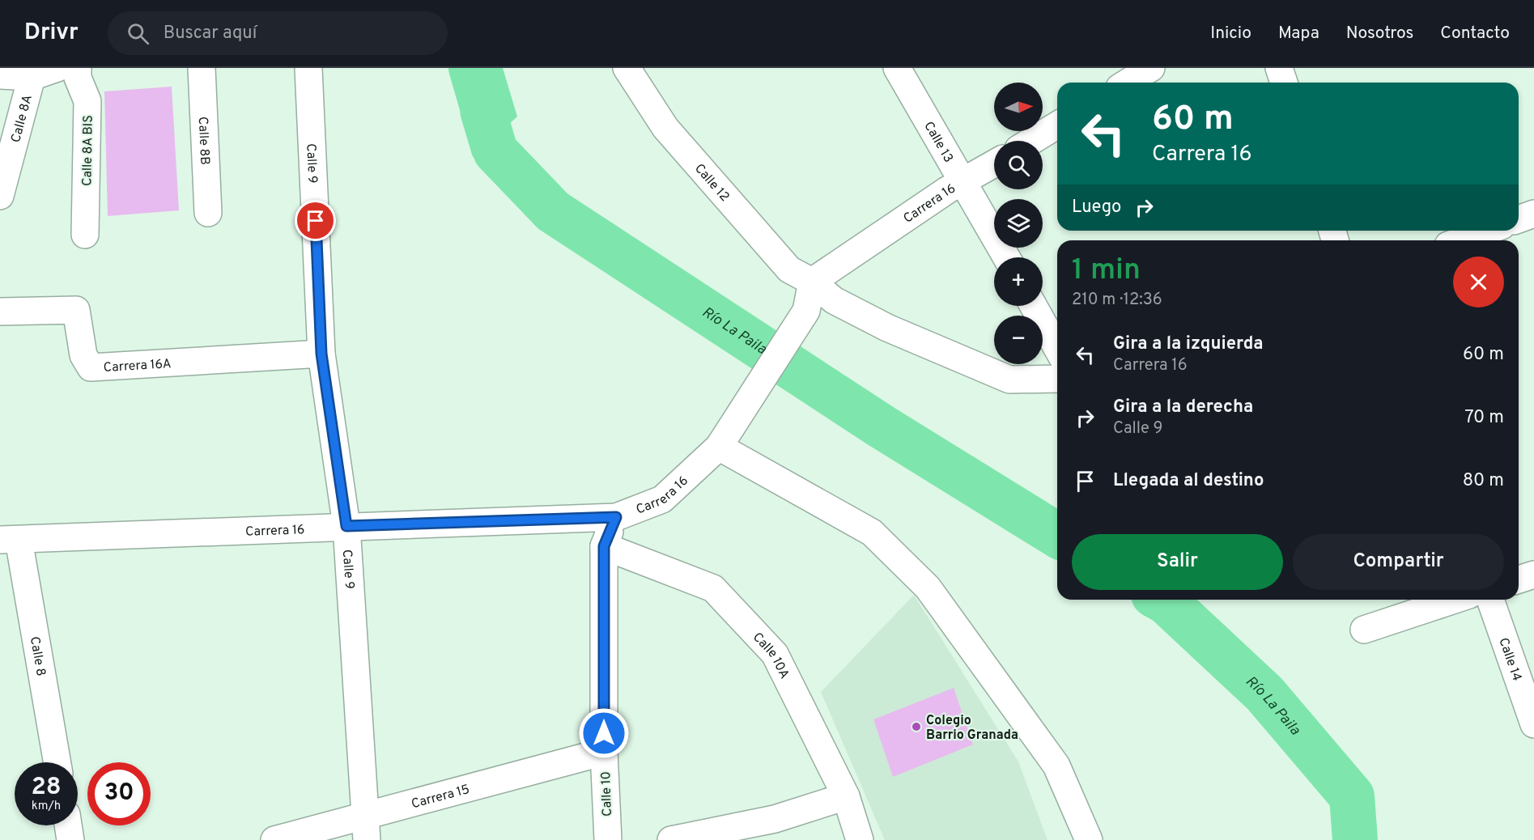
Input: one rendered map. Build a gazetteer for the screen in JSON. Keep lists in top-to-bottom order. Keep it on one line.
{"streets":{"street":["Calle 8A","Calle 8B","Calle 13","Calle 8A BIS","Calle 9","Calle 12","Carrera 16","Carrera 16A","Calle 10A","Calle 8","Calle 14","Calle 10","Carrera 15"]},"crossings":[["Calle 13","Carrera 16"],["Calle 9","Carrera 16"],["Calle 9","Carrera 16A"],["Calle 9","Carrera 15"],["Calle 12","Carrera 16"],["Carrera 16","Calle 8"],["Carrera 16","Calle 10"],["Calle 10A","Calle 10"],["Calle 10","Carrera 15"]],"water":["Río La Paila"],"places":["Colegio Barrio Granada"],"north":"right","page":{"header":"Drivr","search":"Buscar aquí","nav":["Inicio","Mapa","Nosotros","Contacto"],"map_buttons":["+","−"],"turn":["60 m","Carrera 16"],"then":"Luego","heading":["1 min","210 m · 12:36"],"list":[{"name":"Gira a la izquierda","note":"Carrera 16","value":"60 m"},{"name":"Gira a la derecha","note":"Calle 9","value":"70 m"},{"name":"Llegada al destino","value":"80 m"}],"buttons":["Salir","Compartir"],"speed":"28 km/h","limit":"30"}}
